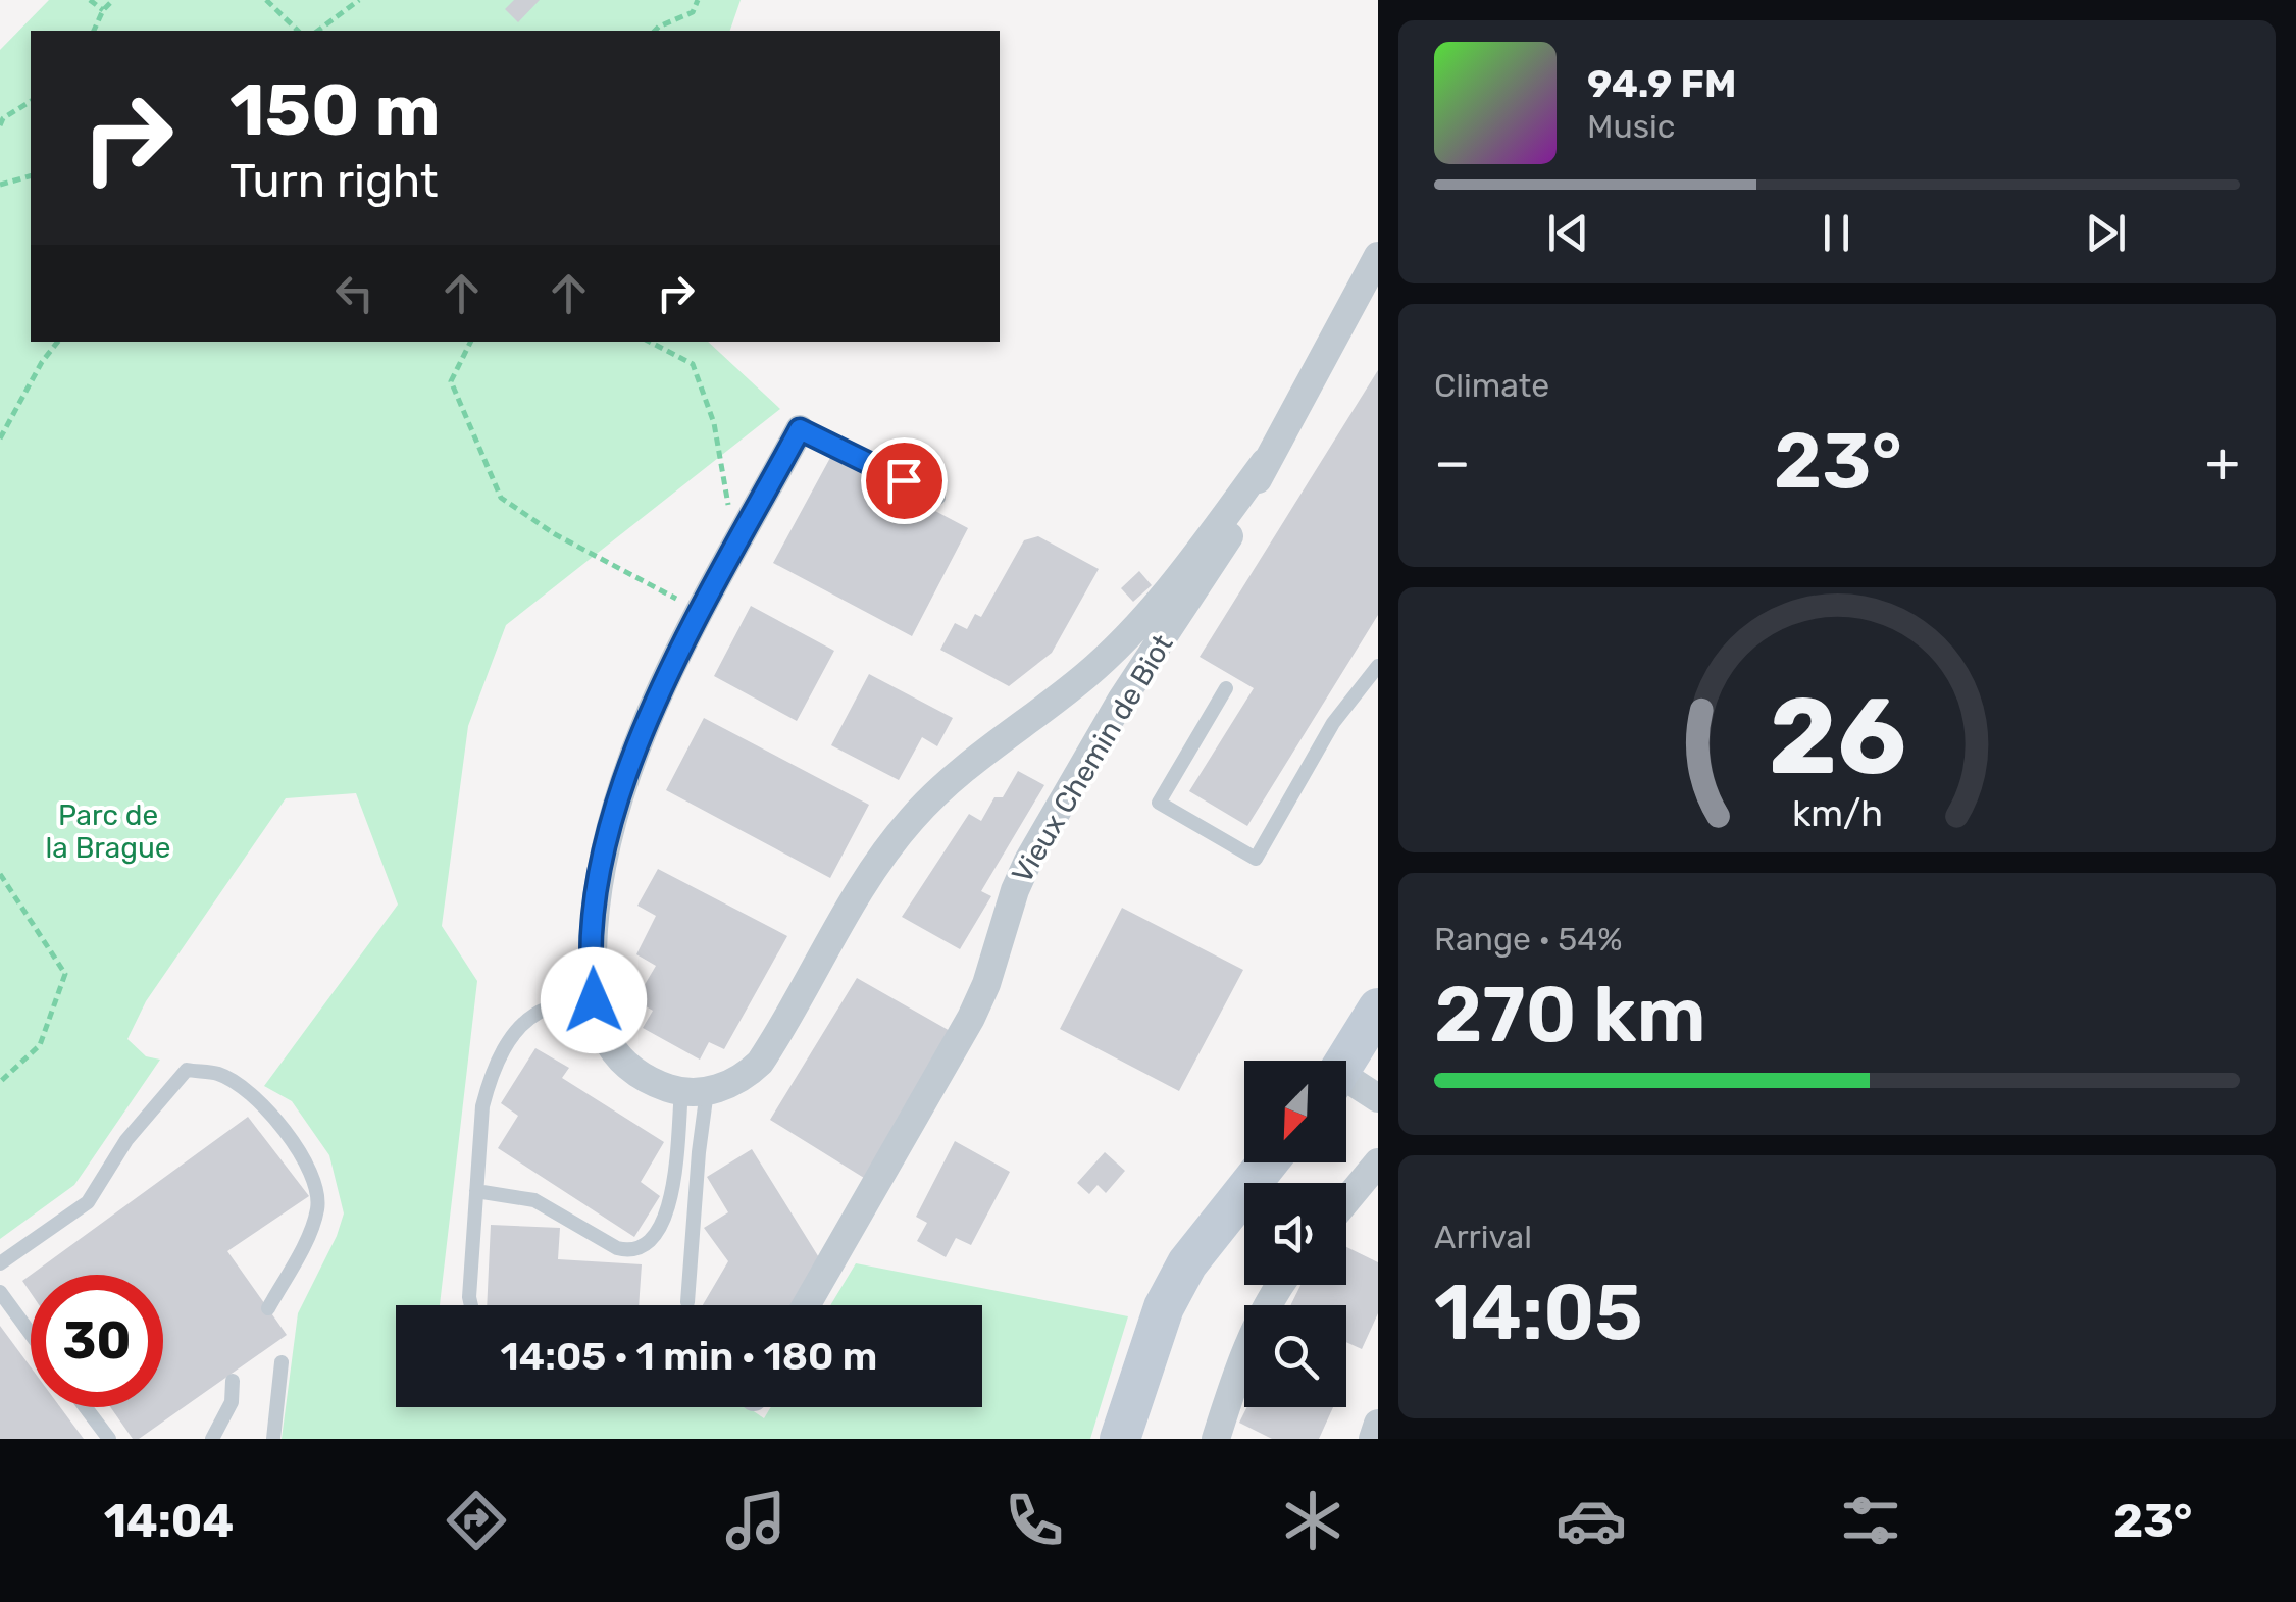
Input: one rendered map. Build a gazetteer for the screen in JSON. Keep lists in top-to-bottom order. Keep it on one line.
{"streets":{"street":["Vieux Chemin de Biot"]},"parks":["Parc de la Brague"],"north":"bottom left","page":{"turn":["150 m","Turn right"],"song":["94.9 FM","Music"],"tile":["Climate",["Range · 54%","270 km"],["Arrival","14:05"]],"heat":["−","23°","+"],"limit":"30","trip":"14:05 · 1 min · 180 m","tabs":["14:04","23°"],"gauge":["26","km/h"]}}
